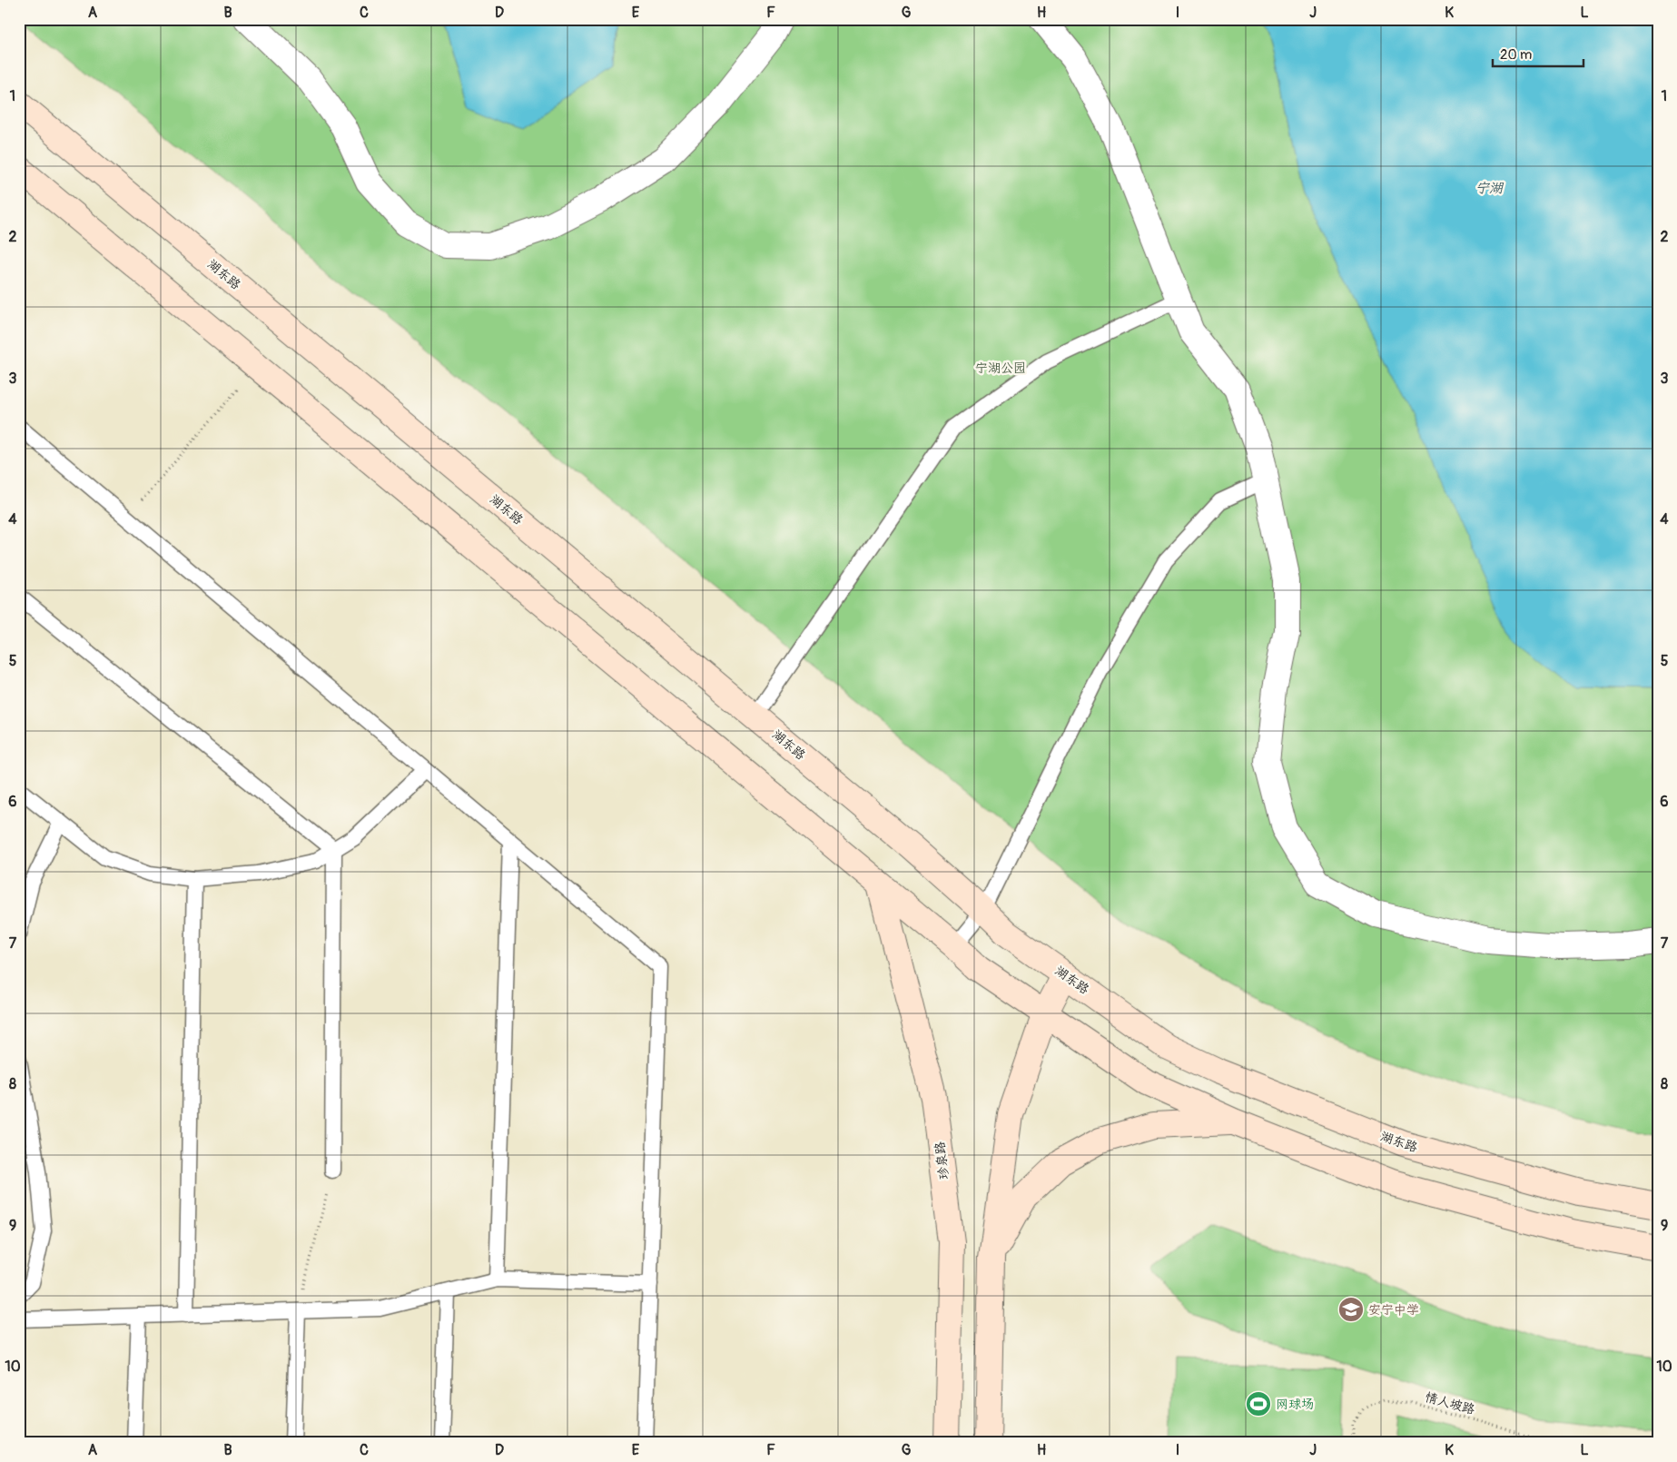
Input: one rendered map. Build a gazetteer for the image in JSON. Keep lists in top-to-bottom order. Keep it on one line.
{"streets":{"main road":["湖东路","珍泉路"],"path":["情人坡路"]},"water":["宁湖"],"parks":["宁湖公园"],"places":{"school or university":["安宁中学"],"sports":["网球场"]},"scale_bar":"20 m","grid":{"columns":["A","B","C","D","E","F","G","H","I","J","K","L"],"rows":["1","2","3","4","5","6","7","8","9","10"]}}
